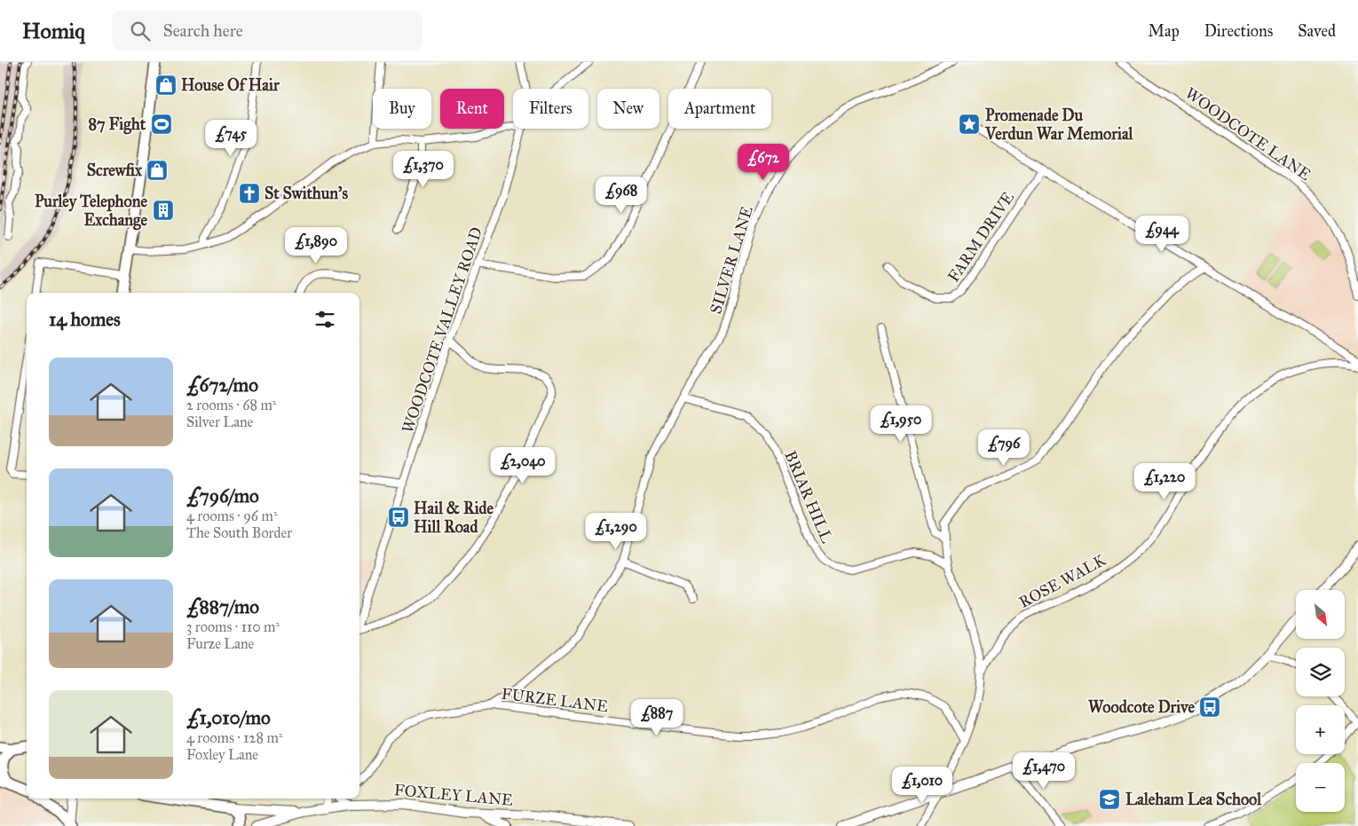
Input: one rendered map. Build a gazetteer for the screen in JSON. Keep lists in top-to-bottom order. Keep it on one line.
{"streets":{"main road":["FOXLEY LANE"],"street":["WOODCOTE LANE","FARM DRIVE","SILVER LANE","WOODCOTE VALLEY ROAD","BRIAR HILL","ROSE WALK","FURZE LANE"]},"crossings":[["SILVER LANE","BRIAR HILL"],["SILVER LANE","FURZE LANE"]],"places":{"shop":["House Of Hair","Screwfix"],"sports":["87 Fight"],"place":["Promenade Du Verdun War Memorial"],"church":["St Swithun's"],"building":["Purley Telephone Exchange"],"bus stop":["Hail & Ride Hill Road","Woodcote Drive"],"school or university":["Laleham Lea School"]},"north":"bottom right","page":{"header":"Homiq","search":"Search here","nav":["Map","Directions","Saved"],"chip":["Buy","Rent","Filters","New","Apartment"],"price":["£745","£672","£1,370","£968","£944","£1,890","£1,950","£796","£2,040","£1,220","£1,290","£887","£1,470","£1,010"],"heading":"14 homes","list":[{"name":"£672/mo","note":"2 rooms · 68 m² · Silver Lane"},{"name":"£796/mo","note":"4 rooms · 96 m² · The South Border"},{"name":"£887/mo","note":"3 rooms · 110 m² · Furze Lane"},{"name":"£1,010/mo","note":"4 rooms · 128 m² · Foxley Lane"}],"map_buttons":["+","−"]}}
